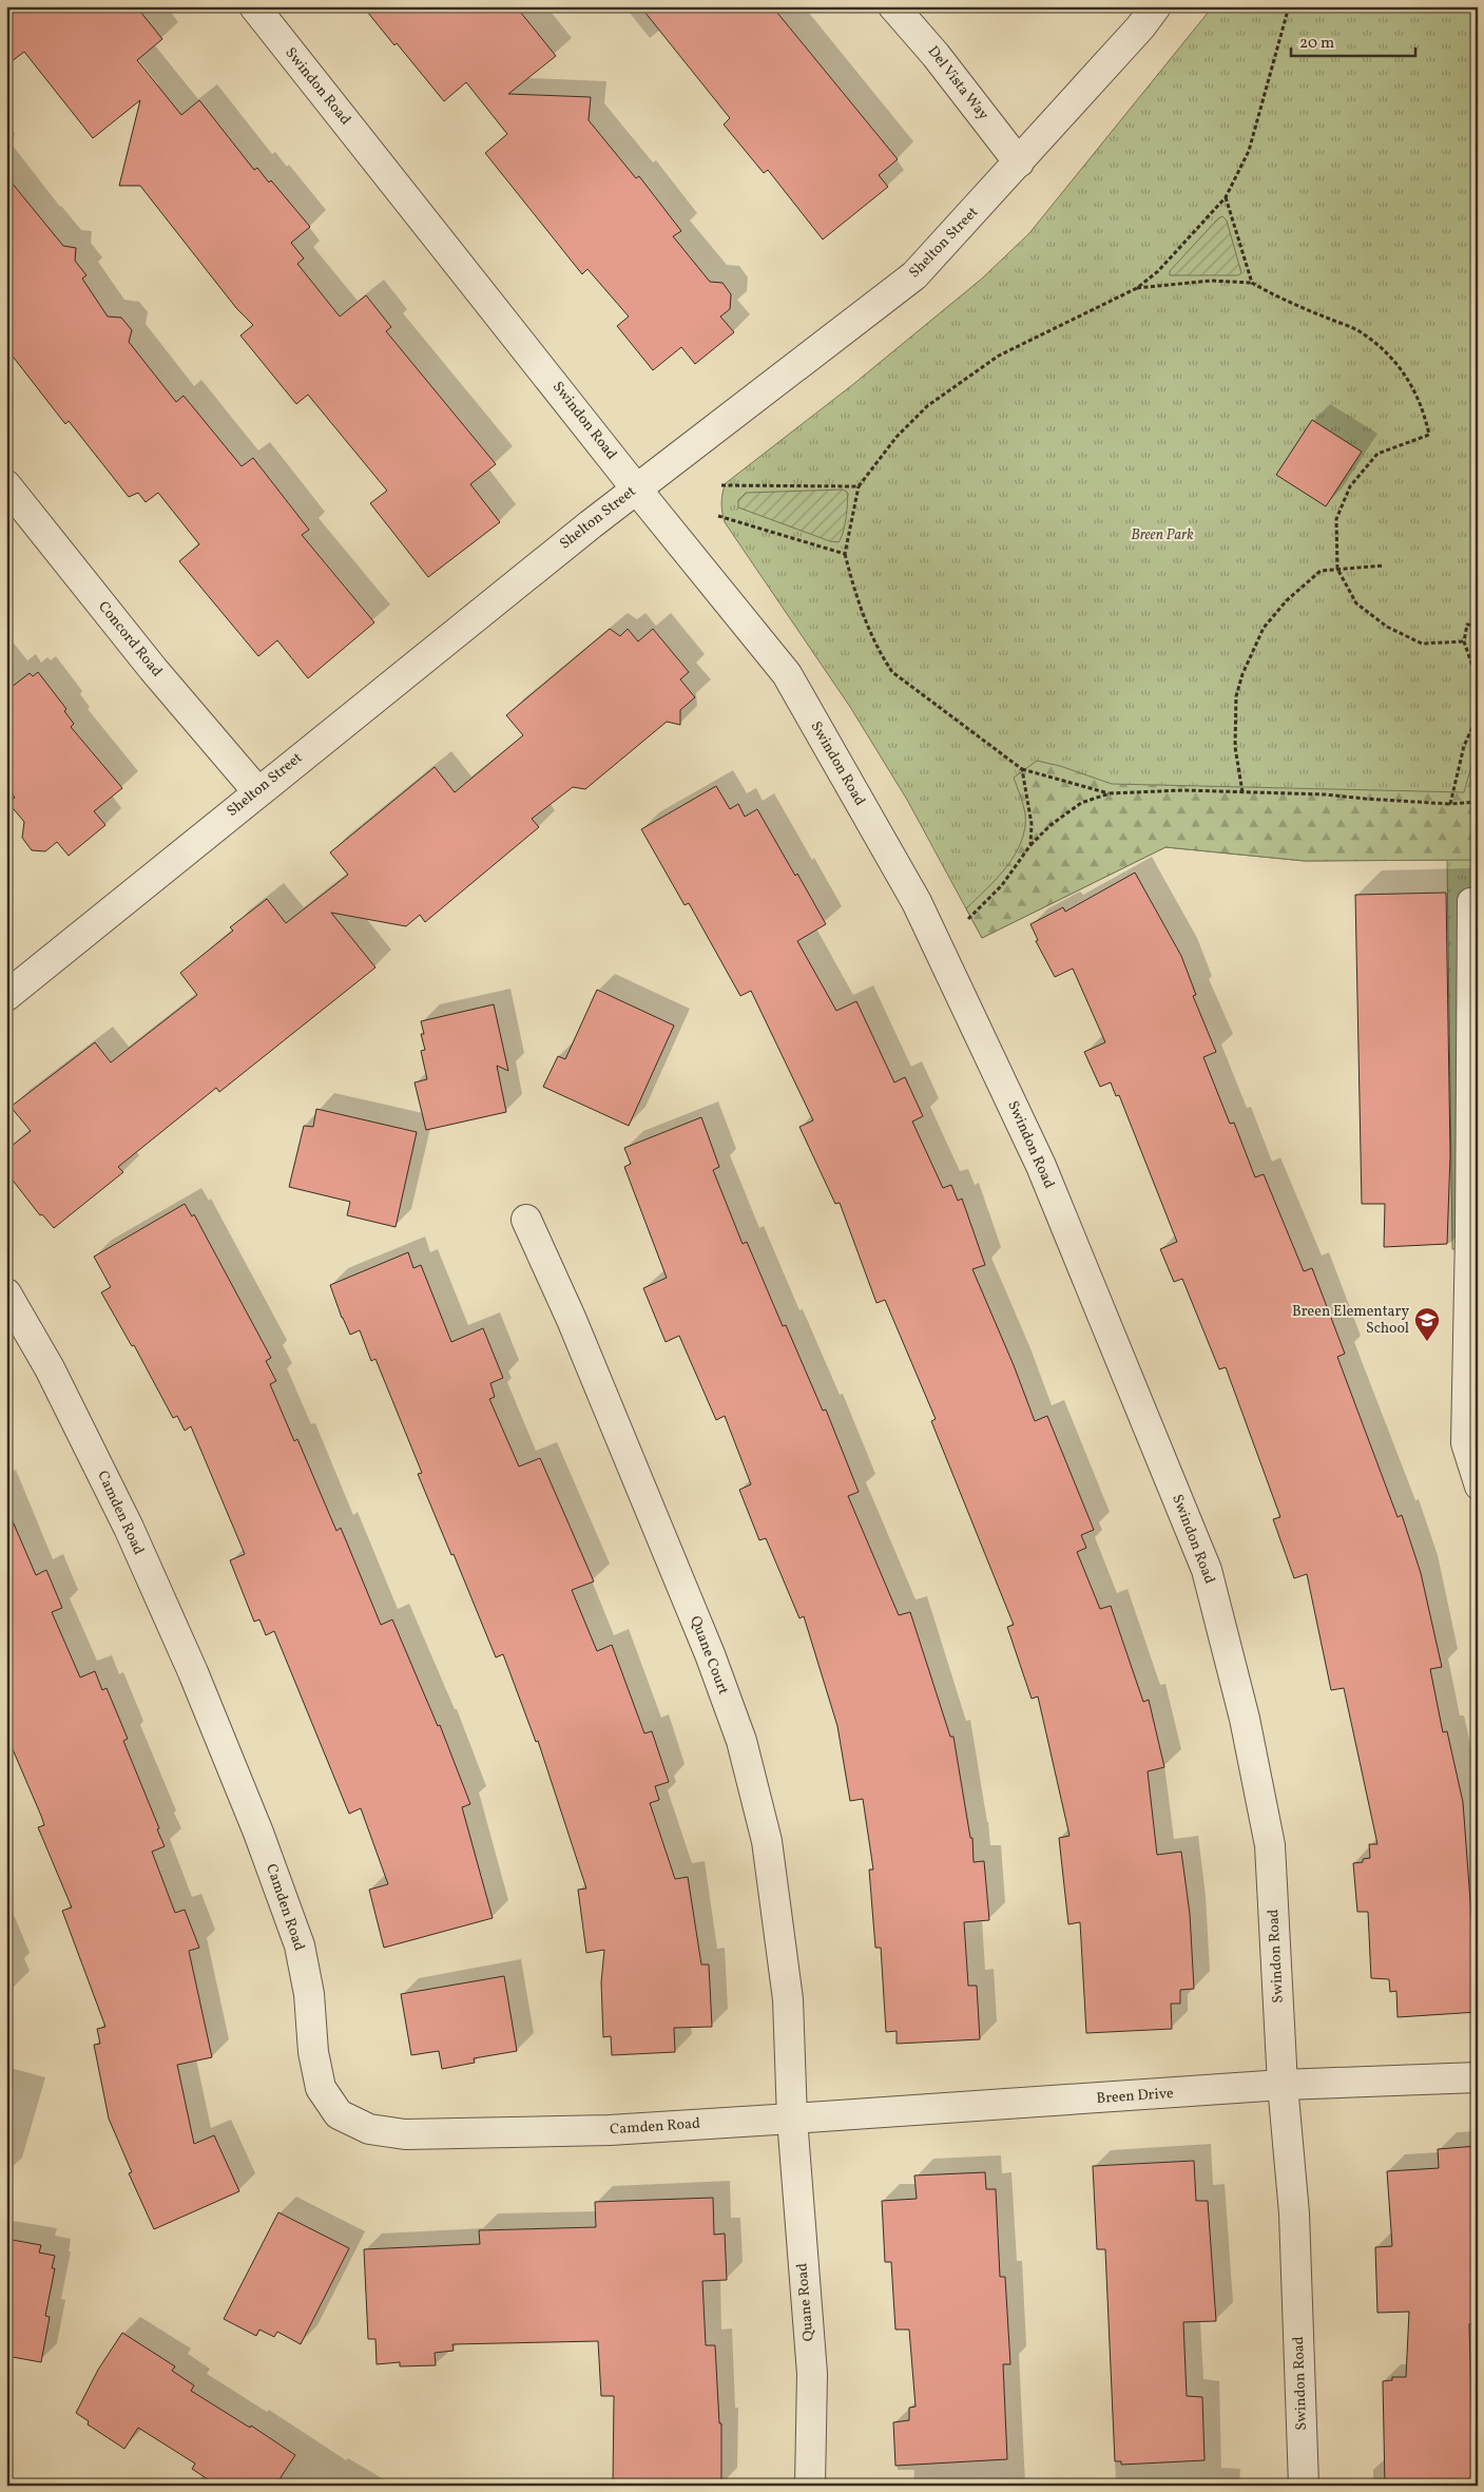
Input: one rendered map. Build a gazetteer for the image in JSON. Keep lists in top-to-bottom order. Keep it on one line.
{"streets":{"street":["Del Vista Way","Swindon Road","Shelton Street","Concord Road","Camden Road","Quane Court","Breen Drive","Quane Road"]},"crossings":[["Del Vista Way","Shelton Street"],["Swindon Road","Shelton Street"],["Swindon Road","Breen Drive"],["Shelton Street","Concord Road"],["Camden Road","Quane Court"],["Camden Road","Breen Drive"],["Camden Road","Quane Road"],["Quane Court","Breen Drive"],["Quane Court","Quane Road"],["Breen Drive","Quane Road"]],"parks":["Breen Park"],"places":{"school or university":["Breen Elementary School"]},"scale_bar":"20 m"}
